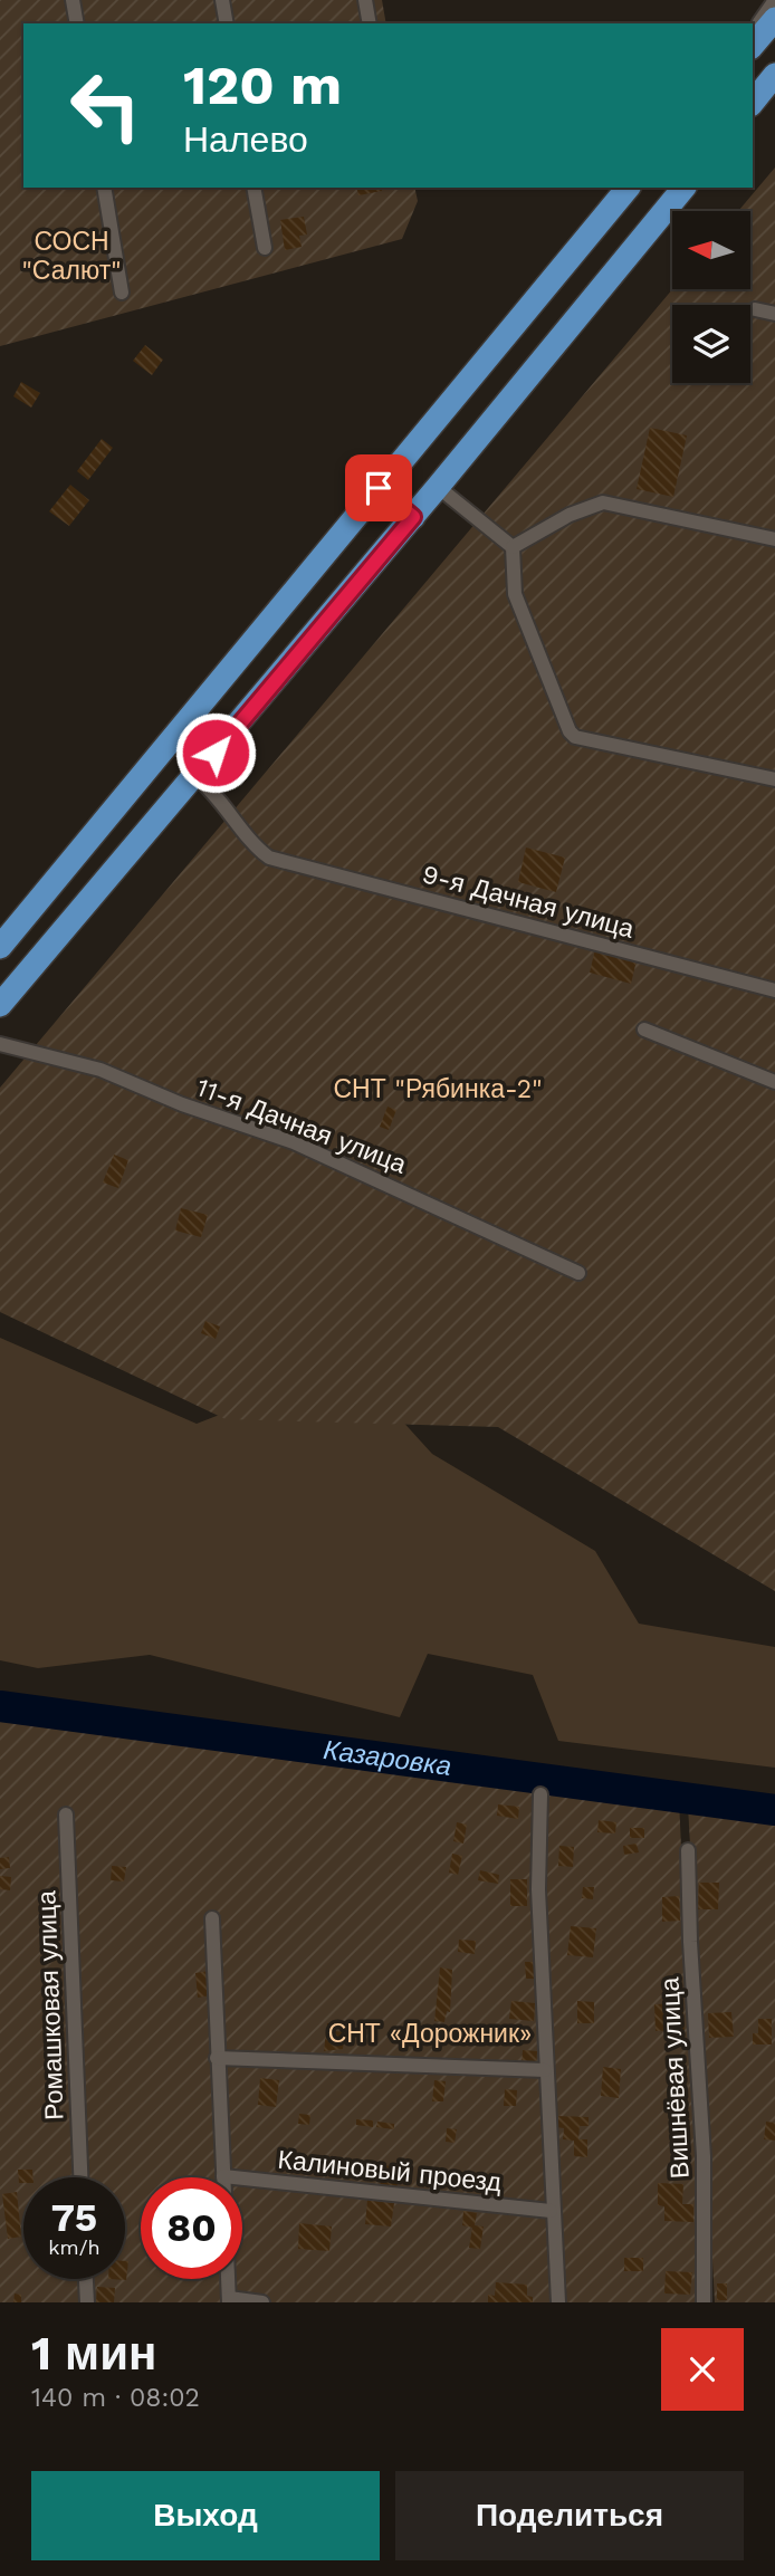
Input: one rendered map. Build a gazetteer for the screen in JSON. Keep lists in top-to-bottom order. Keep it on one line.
{"streets":{"street":["9-я Дачная улица","11-я Дачная улица","Ромашковая улица","Вишнёвая улица","Калиновый проезд"]},"water":["Казаровка"],"parks":["СОСН \"Салют\"","СНТ \"Рябинка-2\"","СНТ «Дорожник»"],"north":"left","page":{"turn":["120 m","Налево"],"speed":"75 km/h","limit":"80","heading":["1 мин","140 m · 08:02"],"buttons":["Выход","Поделиться"]}}
